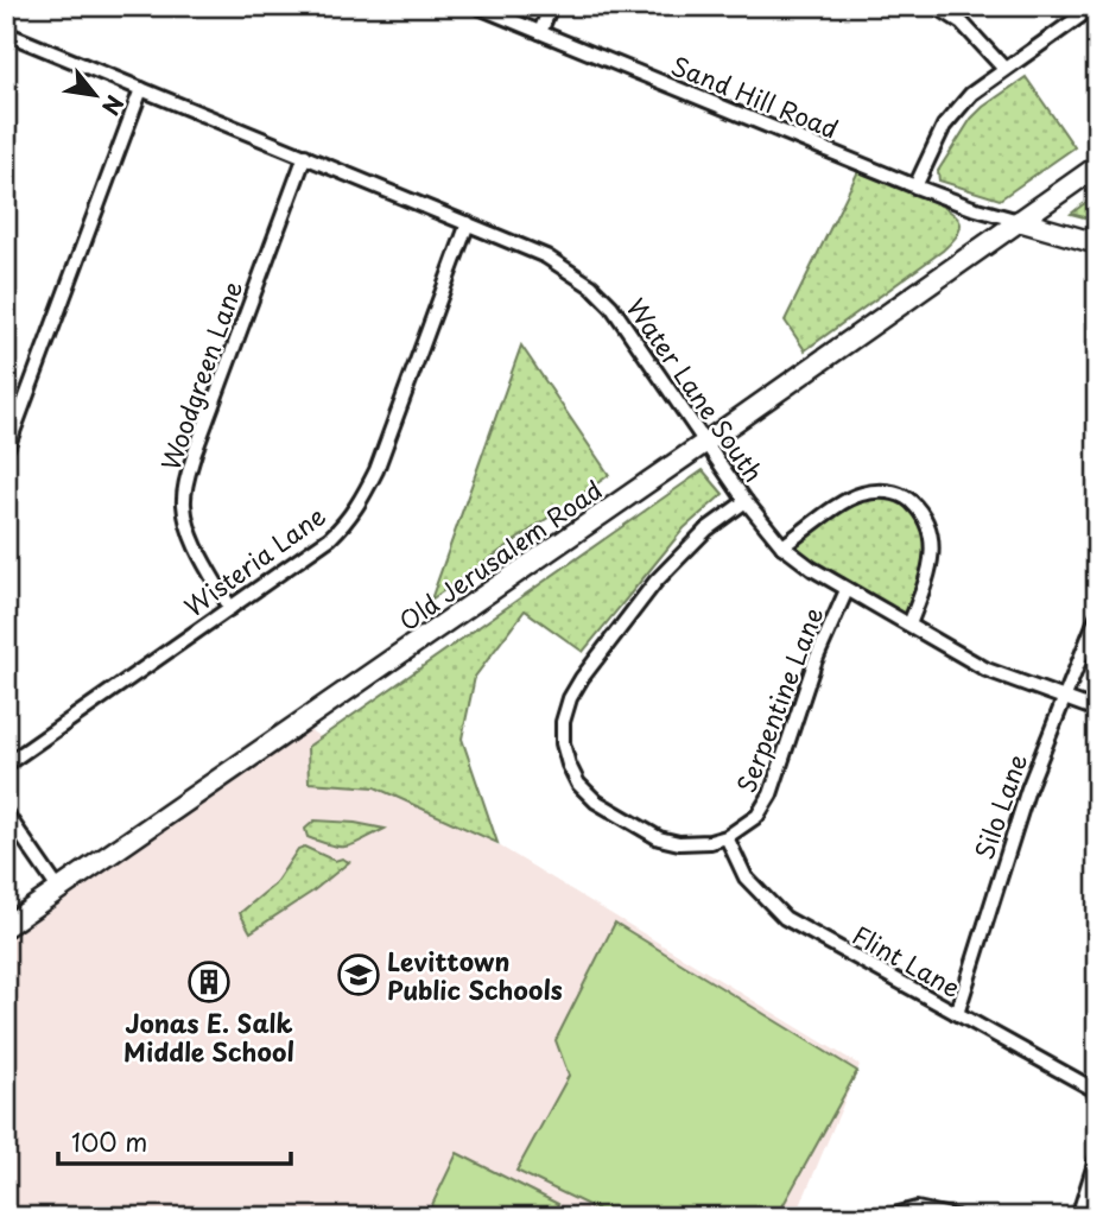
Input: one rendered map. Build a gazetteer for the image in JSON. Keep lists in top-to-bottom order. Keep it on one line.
{"streets":{"main road":["Old Jerusalem Road"],"street":["Sand Hill Road","Woodgreen Lane","Water Lane South","Wisteria Lane","Serpentine Lane","Silo Lane","Flint Lane"]},"crossings":[["Sand Hill Road","Old Jerusalem Road"],["Woodgreen Lane","Water Lane South"],["Woodgreen Lane","Wisteria Lane"],["Water Lane South","Old Jerusalem Road"],["Water Lane South","Wisteria Lane"],["Water Lane South","Serpentine Lane"],["Water Lane South","Silo Lane"],["Serpentine Lane","Flint Lane"],["Silo Lane","Flint Lane"]],"places":{"school or university":["Levittown Public Schools"],"building":["Jonas E. Salk Middle School"]},"scale_bar":"100 m","north":"bottom right"}
